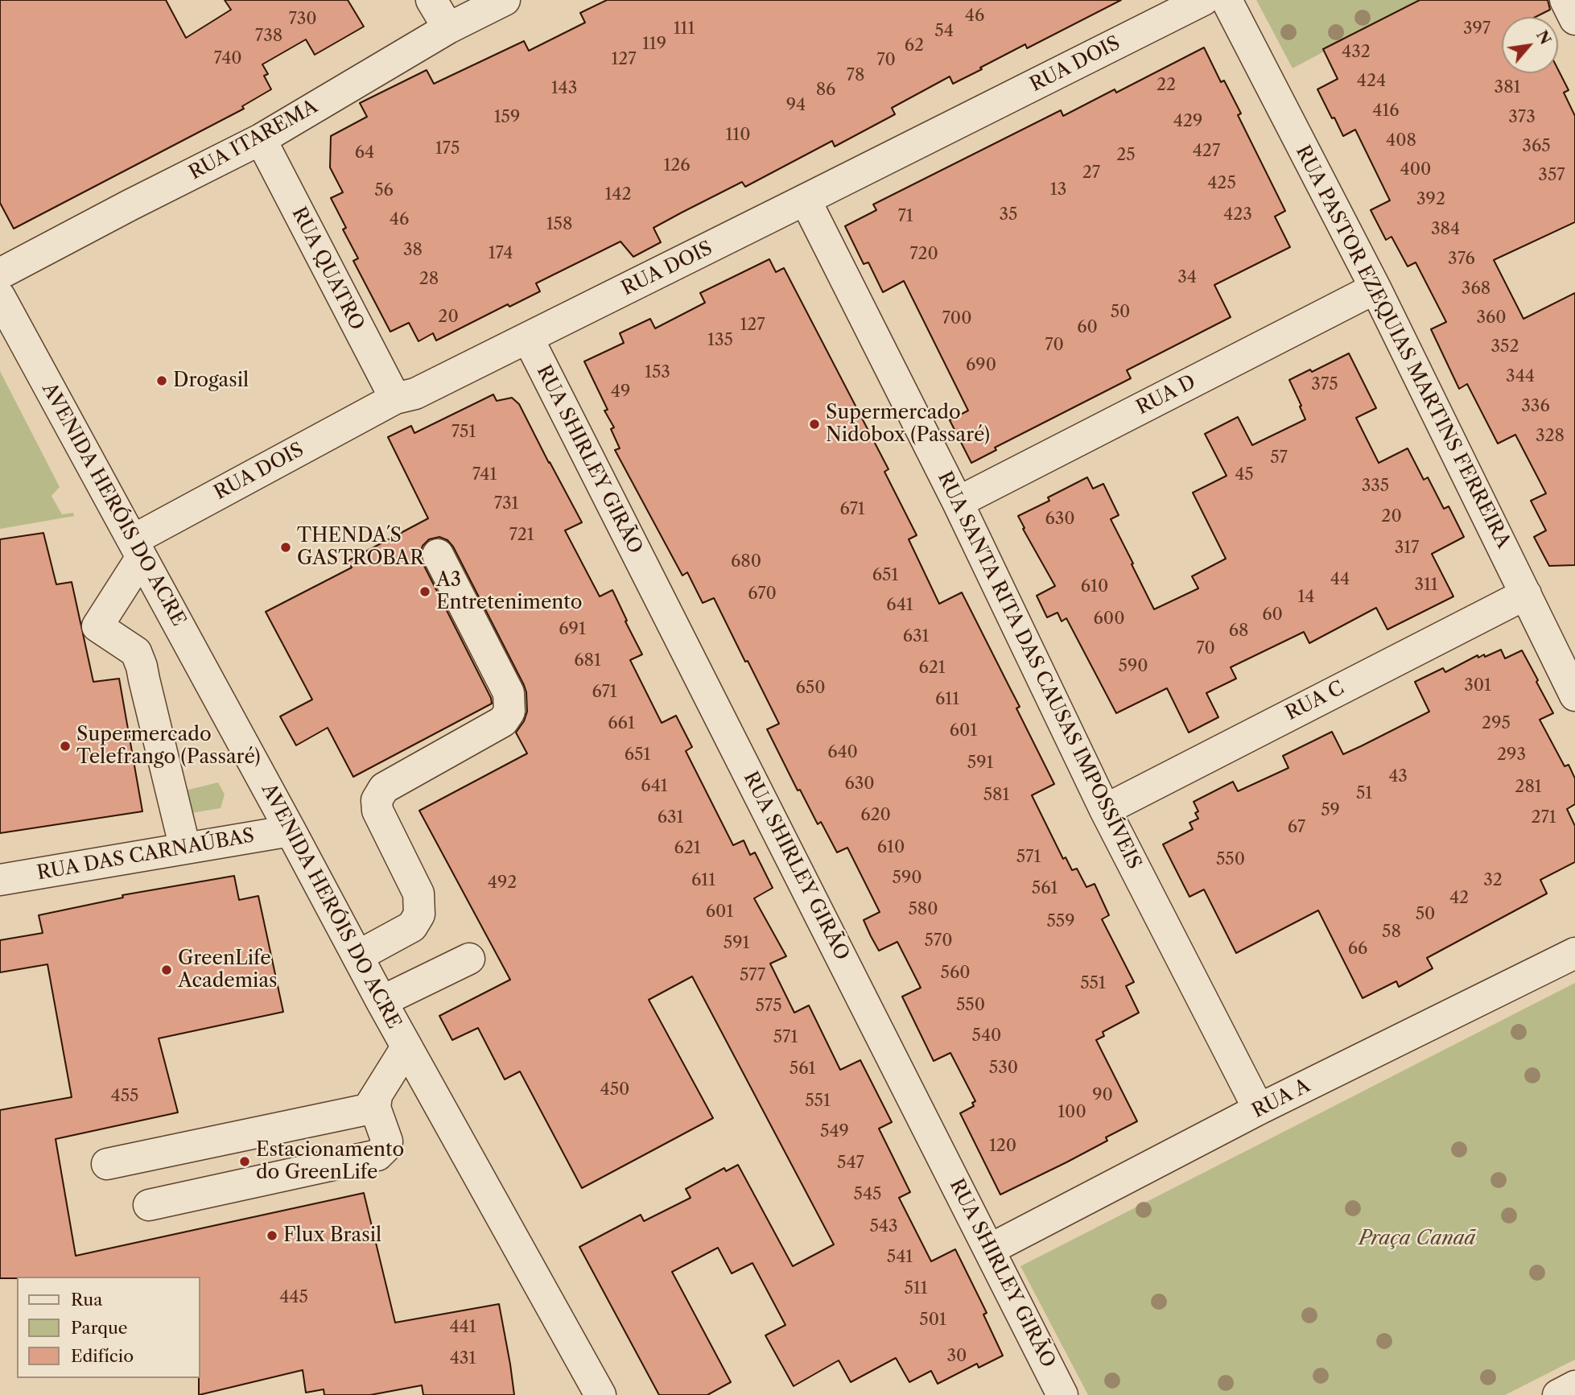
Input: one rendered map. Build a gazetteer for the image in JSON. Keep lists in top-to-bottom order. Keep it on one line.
{"streets":{"street":["RUA DOIS","RUA ITAREMA","RUA QUATRO","RUA PASTOR EZEQUIAS MARTINS FERREIRA","RUA D","RUA SHIRLEY GIRÃO","AVENIDA HERÓIS DO ACRE","RUA SANTA RITA DAS CAUSAS IMPOSSÍVEIS","RUA C","RUA DAS CARNAÚBAS","RUA A"]},"crossings":[["RUA DOIS","RUA QUATRO"],["RUA DOIS","RUA SHIRLEY GIRÃO"],["RUA DOIS","AVENIDA HERÓIS DO ACRE"],["RUA DOIS","RUA SANTA RITA DAS CAUSAS IMPOSSÍVEIS"],["RUA ITAREMA","RUA QUATRO"],["RUA PASTOR EZEQUIAS MARTINS FERREIRA","RUA D"],["RUA PASTOR EZEQUIAS MARTINS FERREIRA","RUA C"],["RUA D","RUA SANTA RITA DAS CAUSAS IMPOSSÍVEIS"],["RUA SHIRLEY GIRÃO","RUA A"],["AVENIDA HERÓIS DO ACRE","RUA DAS CARNAÚBAS"],["RUA SANTA RITA DAS CAUSAS IMPOSSÍVEIS","RUA C"],["RUA SANTA RITA DAS CAUSAS IMPOSSÍVEIS","RUA A"]],"parks":["Praça Canaã"],"places":["Drogasil","Supermercado Nidobox (Passaré)","THENDA´S GASTROBAR","A3 Entretenimento","Supermercado Telefrango (Passaré)","GreenLife Academias","Estacionamento do GreenLife","Flux Brasil"],"house_numbers":["46","730","111","397","54","738","119","62","432","740","127","70","78","424","22","381","143","86","94","416","159","373","429","110","408","365","175","427","64","25","126","400","27","357","425","13","56","142","392","35","423","71","46","158","384","38","174","720","376","34","28","368","50","20","360","700","127","60","135","70","352","690","153","344","375","49","336","751","328","57","741","45","335","731","671","20","630","721","317","680","651","44","311","610","670","14","641","60","600","691","68","631","70","681","590","621","301","650","671","611","661","295","601","640","651","293","591","43","630","641","281","51","581","59","620","631","271","67","610","621","571","550","590","611","32","492","561","42","580","601","50","559","58","570","591","66","560","577","551","550","575","540","571","530","561","450","90","455","551","100","549","120","547","545","543","541","511","445","501","441","30","431"],"legend":["Rua","Parque","Edifício"],"north":"top right"}
